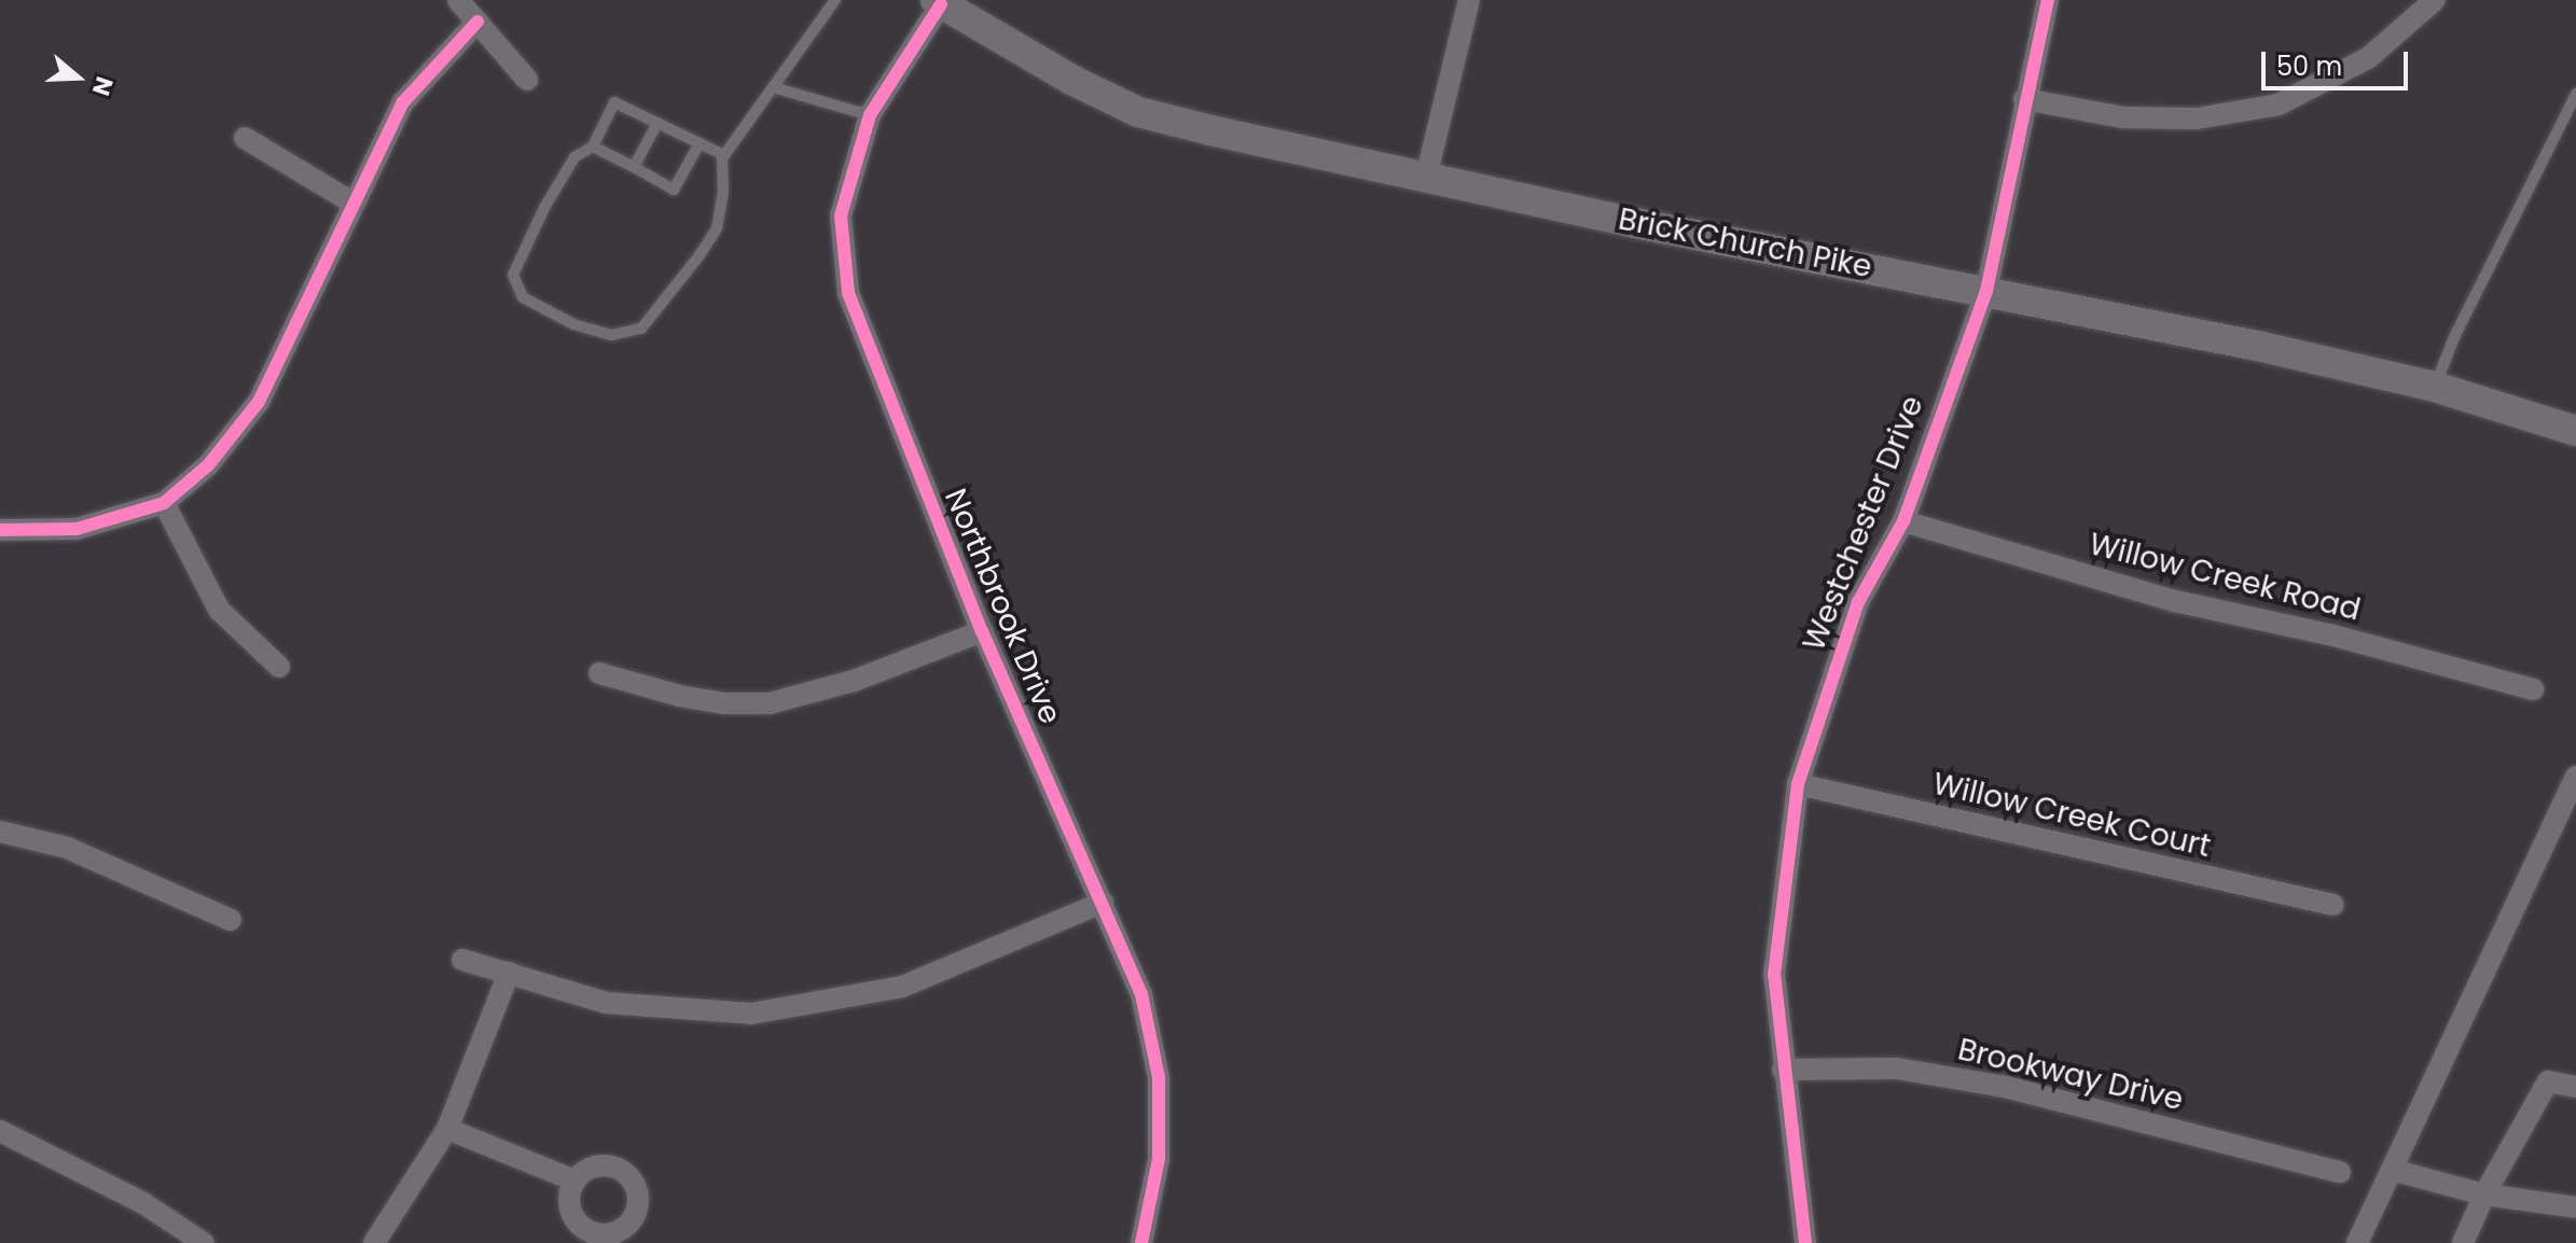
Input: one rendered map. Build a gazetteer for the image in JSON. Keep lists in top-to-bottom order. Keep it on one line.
{"streets":{"main road":["Brick Church Pike"],"street":["Westchester Drive","Willow Creek Road","Northbrook Drive","Willow Creek Court","Brookway Drive"]},"crossings":[["Brick Church Pike","Westchester Drive"],["Brick Church Pike","Northbrook Drive"],["Westchester Drive","Willow Creek Road"],["Westchester Drive","Willow Creek Court"],["Westchester Drive","Brookway Drive"]],"scale_bar":"50 m","north":"right"}
